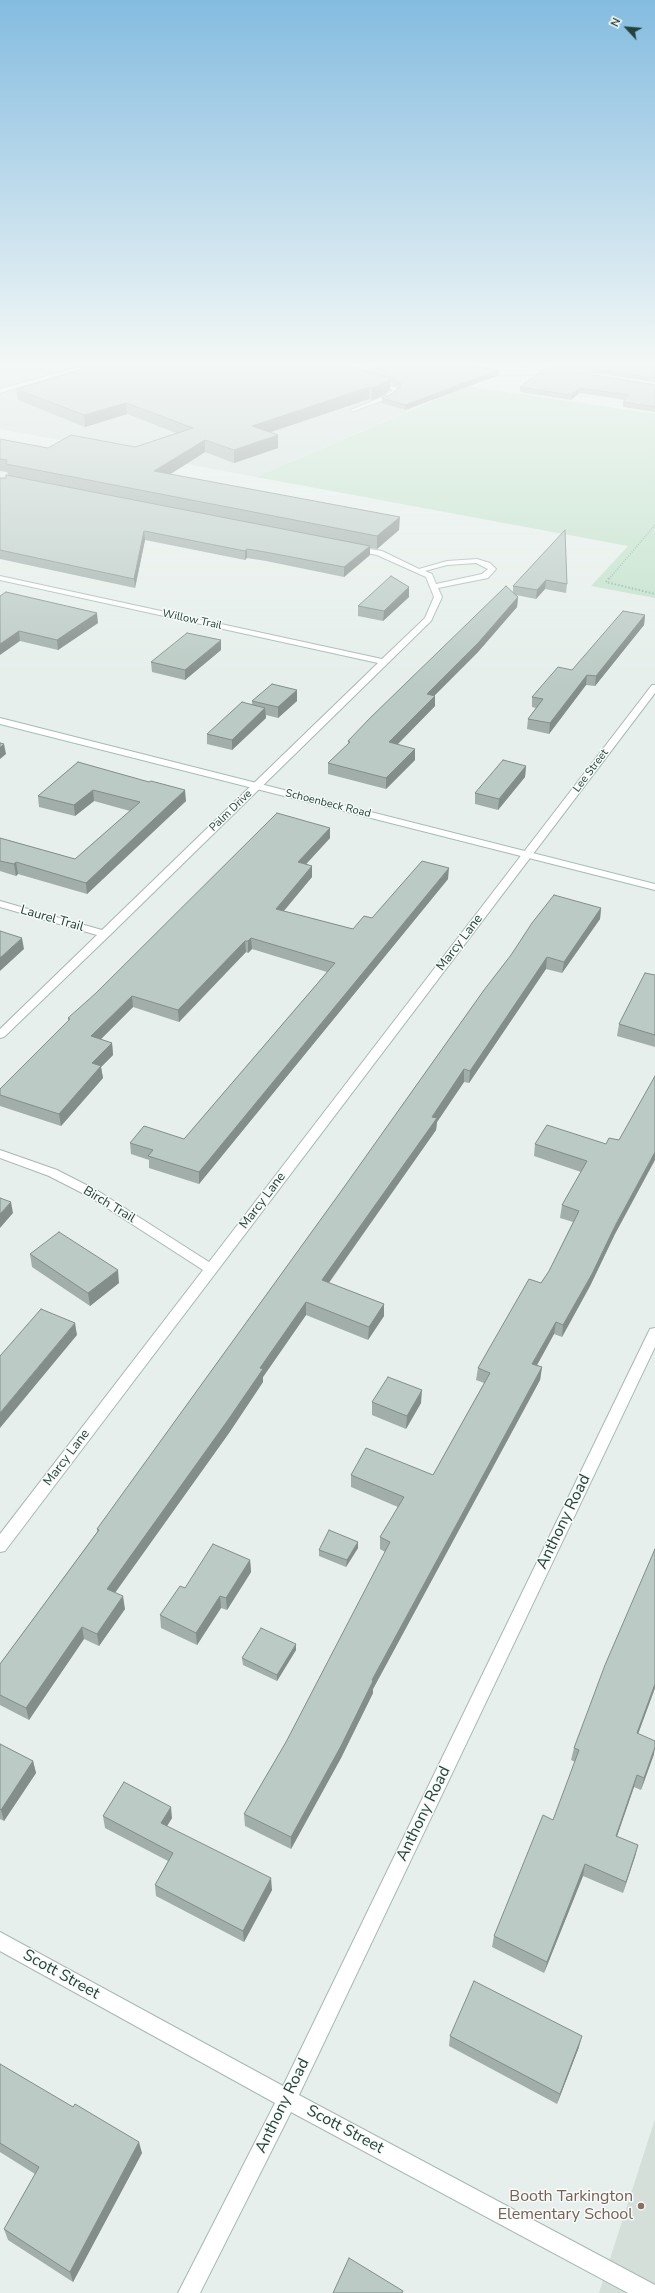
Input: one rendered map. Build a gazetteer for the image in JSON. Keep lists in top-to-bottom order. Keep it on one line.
{"streets":{"street":["Willow Trail","Lee Street","Schoenbeck Road","Palm Drive","Laurel Trail","Marcy Lane","Birch Trail","Anthony Road","Scott Street"]},"crossings":[["Willow Trail","Palm Drive"],["Lee Street","Schoenbeck Road"],["Lee Street","Marcy Lane"],["Schoenbeck Road","Palm Drive"],["Schoenbeck Road","Marcy Lane"],["Palm Drive","Laurel Trail"],["Marcy Lane","Birch Trail"],["Anthony Road","Scott Street"]],"places":["Booth Tarkington Elementary School"],"north":"top left"}
